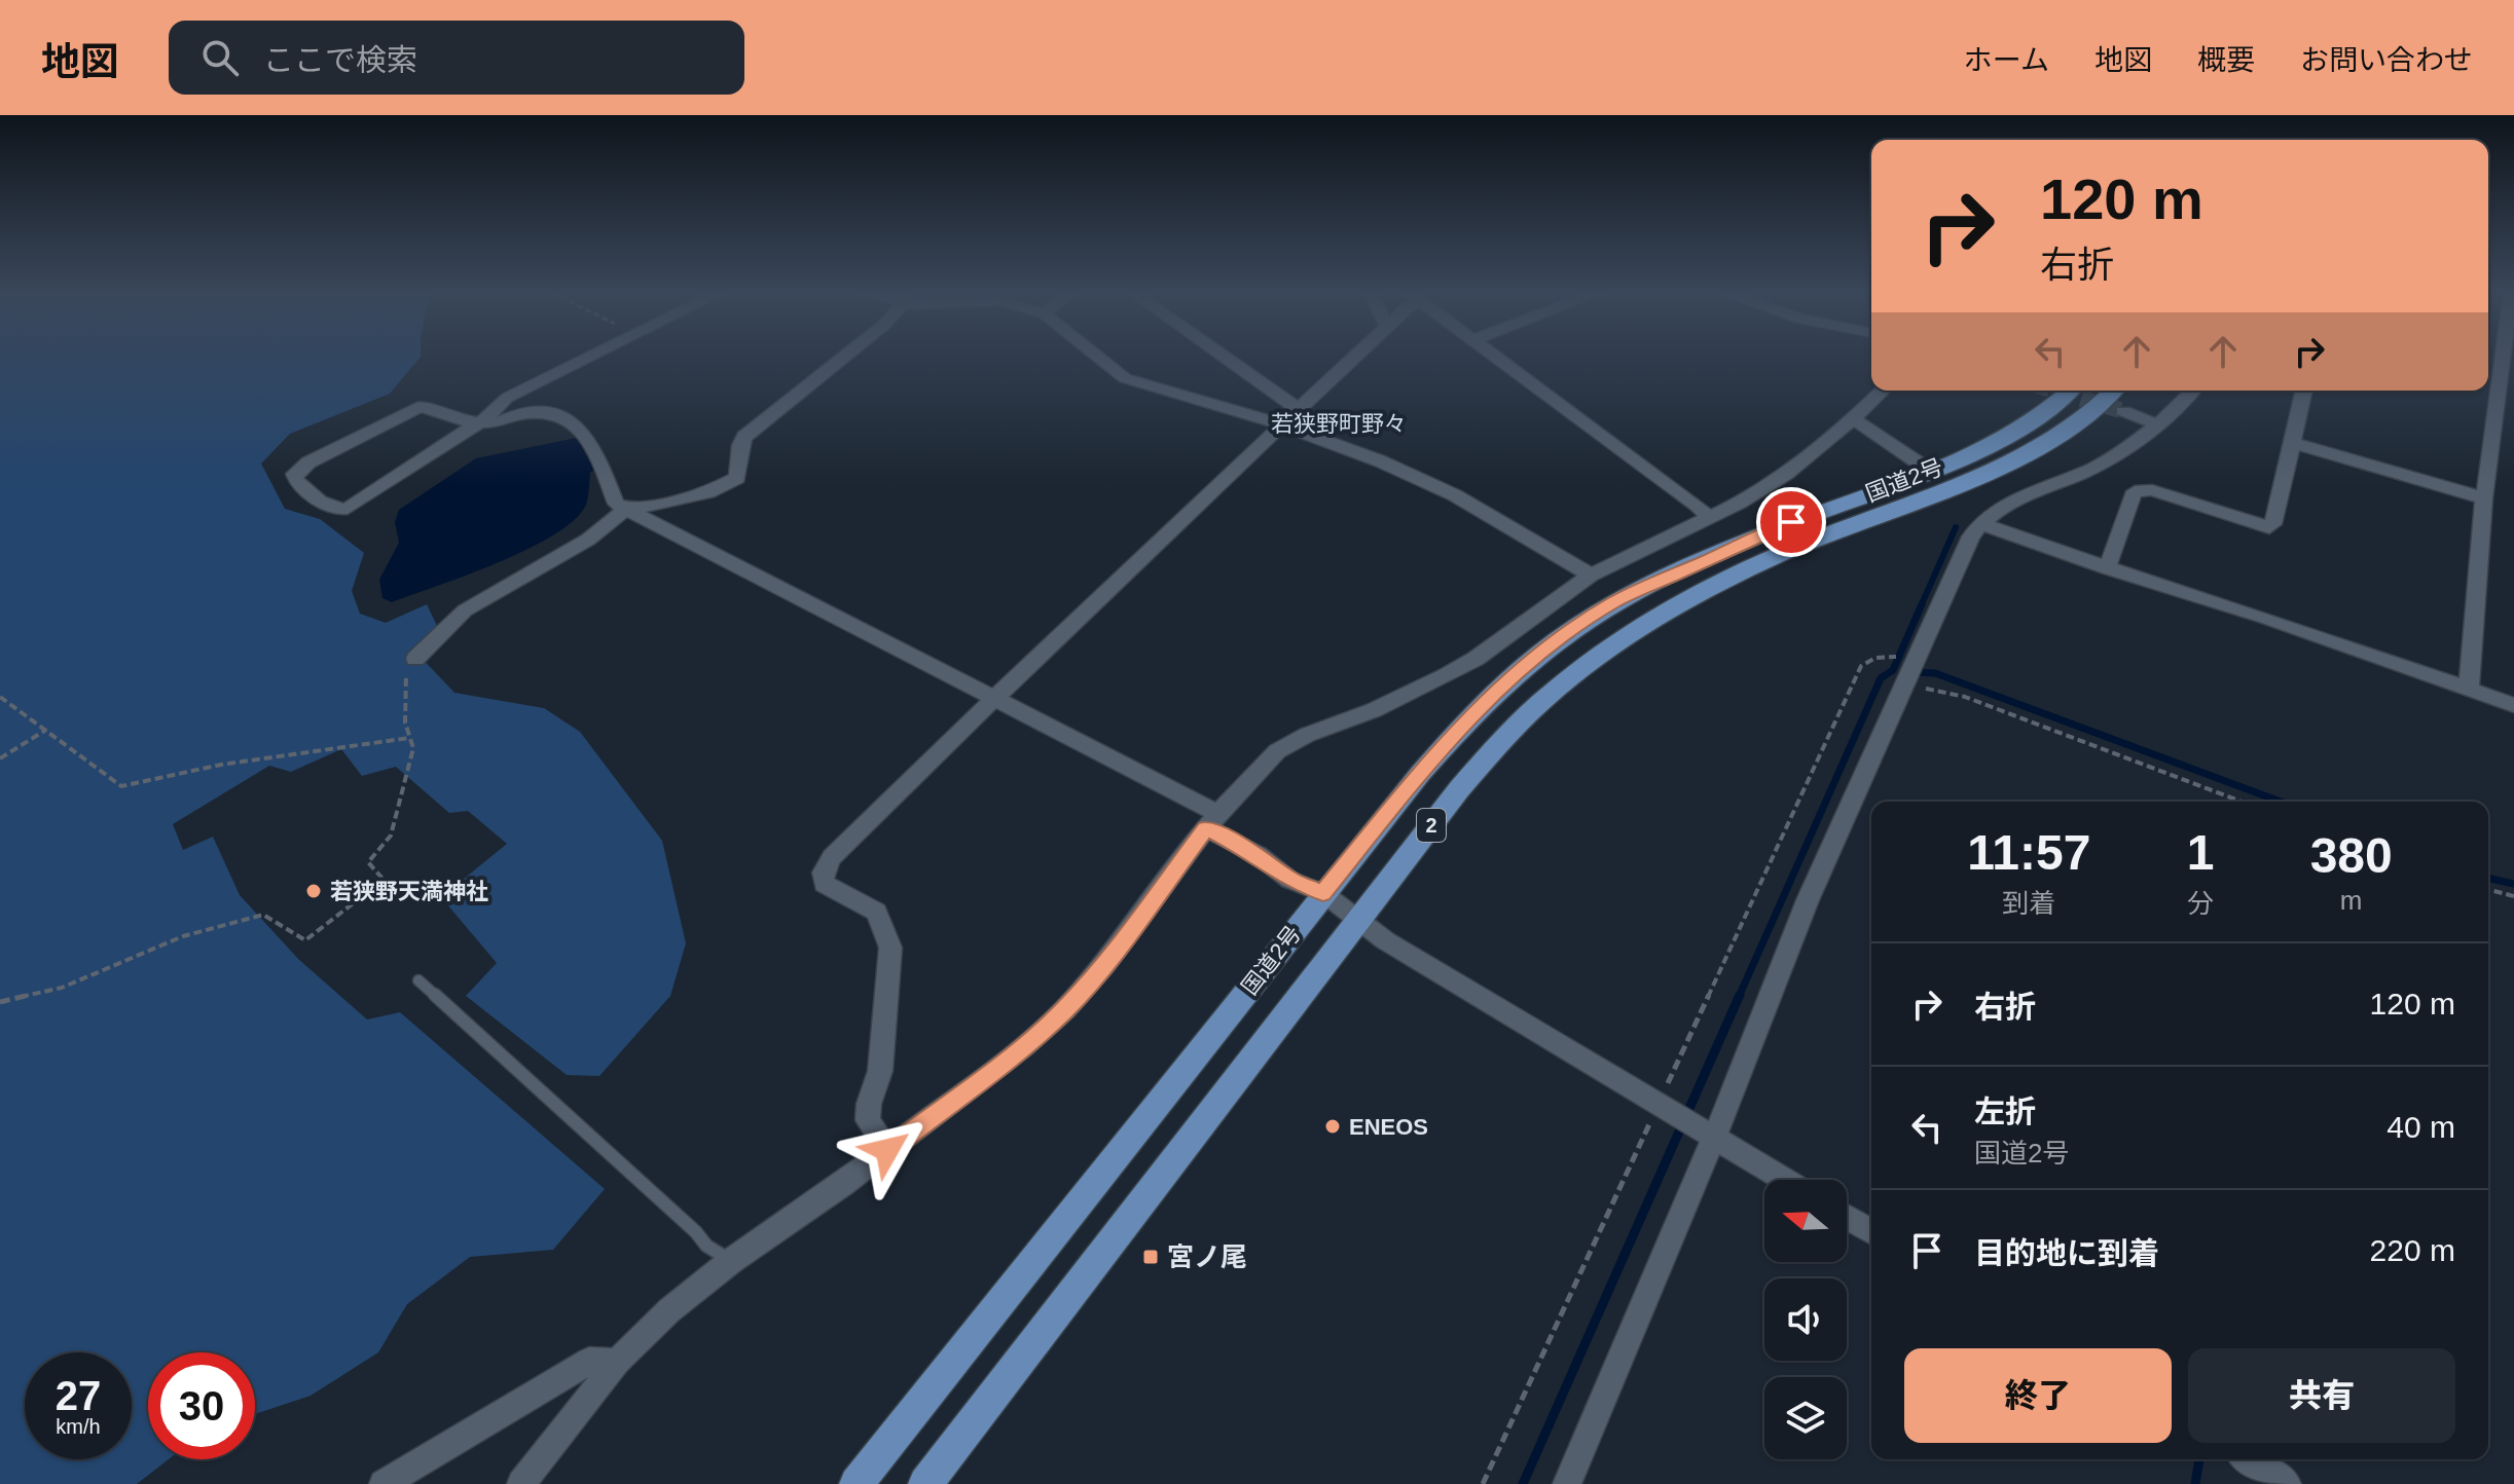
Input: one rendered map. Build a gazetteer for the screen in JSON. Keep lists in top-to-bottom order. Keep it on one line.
{"streets":{"highway":["国道2号","2"]},"districts":["若狭野町野々"],"places":{"other":["若狭野天満神社","ENEOS"],"transit":["宮ノ尾"]},"north":"left","page":{"header":"地図","search":"ここで検索","nav":["ホーム","地図","概要","お問い合わせ"],"turn":["120 m","右折"],"eta":["11:57","到着","1","分","380","m"],"list":[{"name":"右折","value":"120 m"},{"name":"左折","note":"国道2号","value":"40 m"},{"name":"目的地に到着","value":"220 m"}],"buttons":["終了","共有"],"speed":"27 km/h","limit":"30"}}
